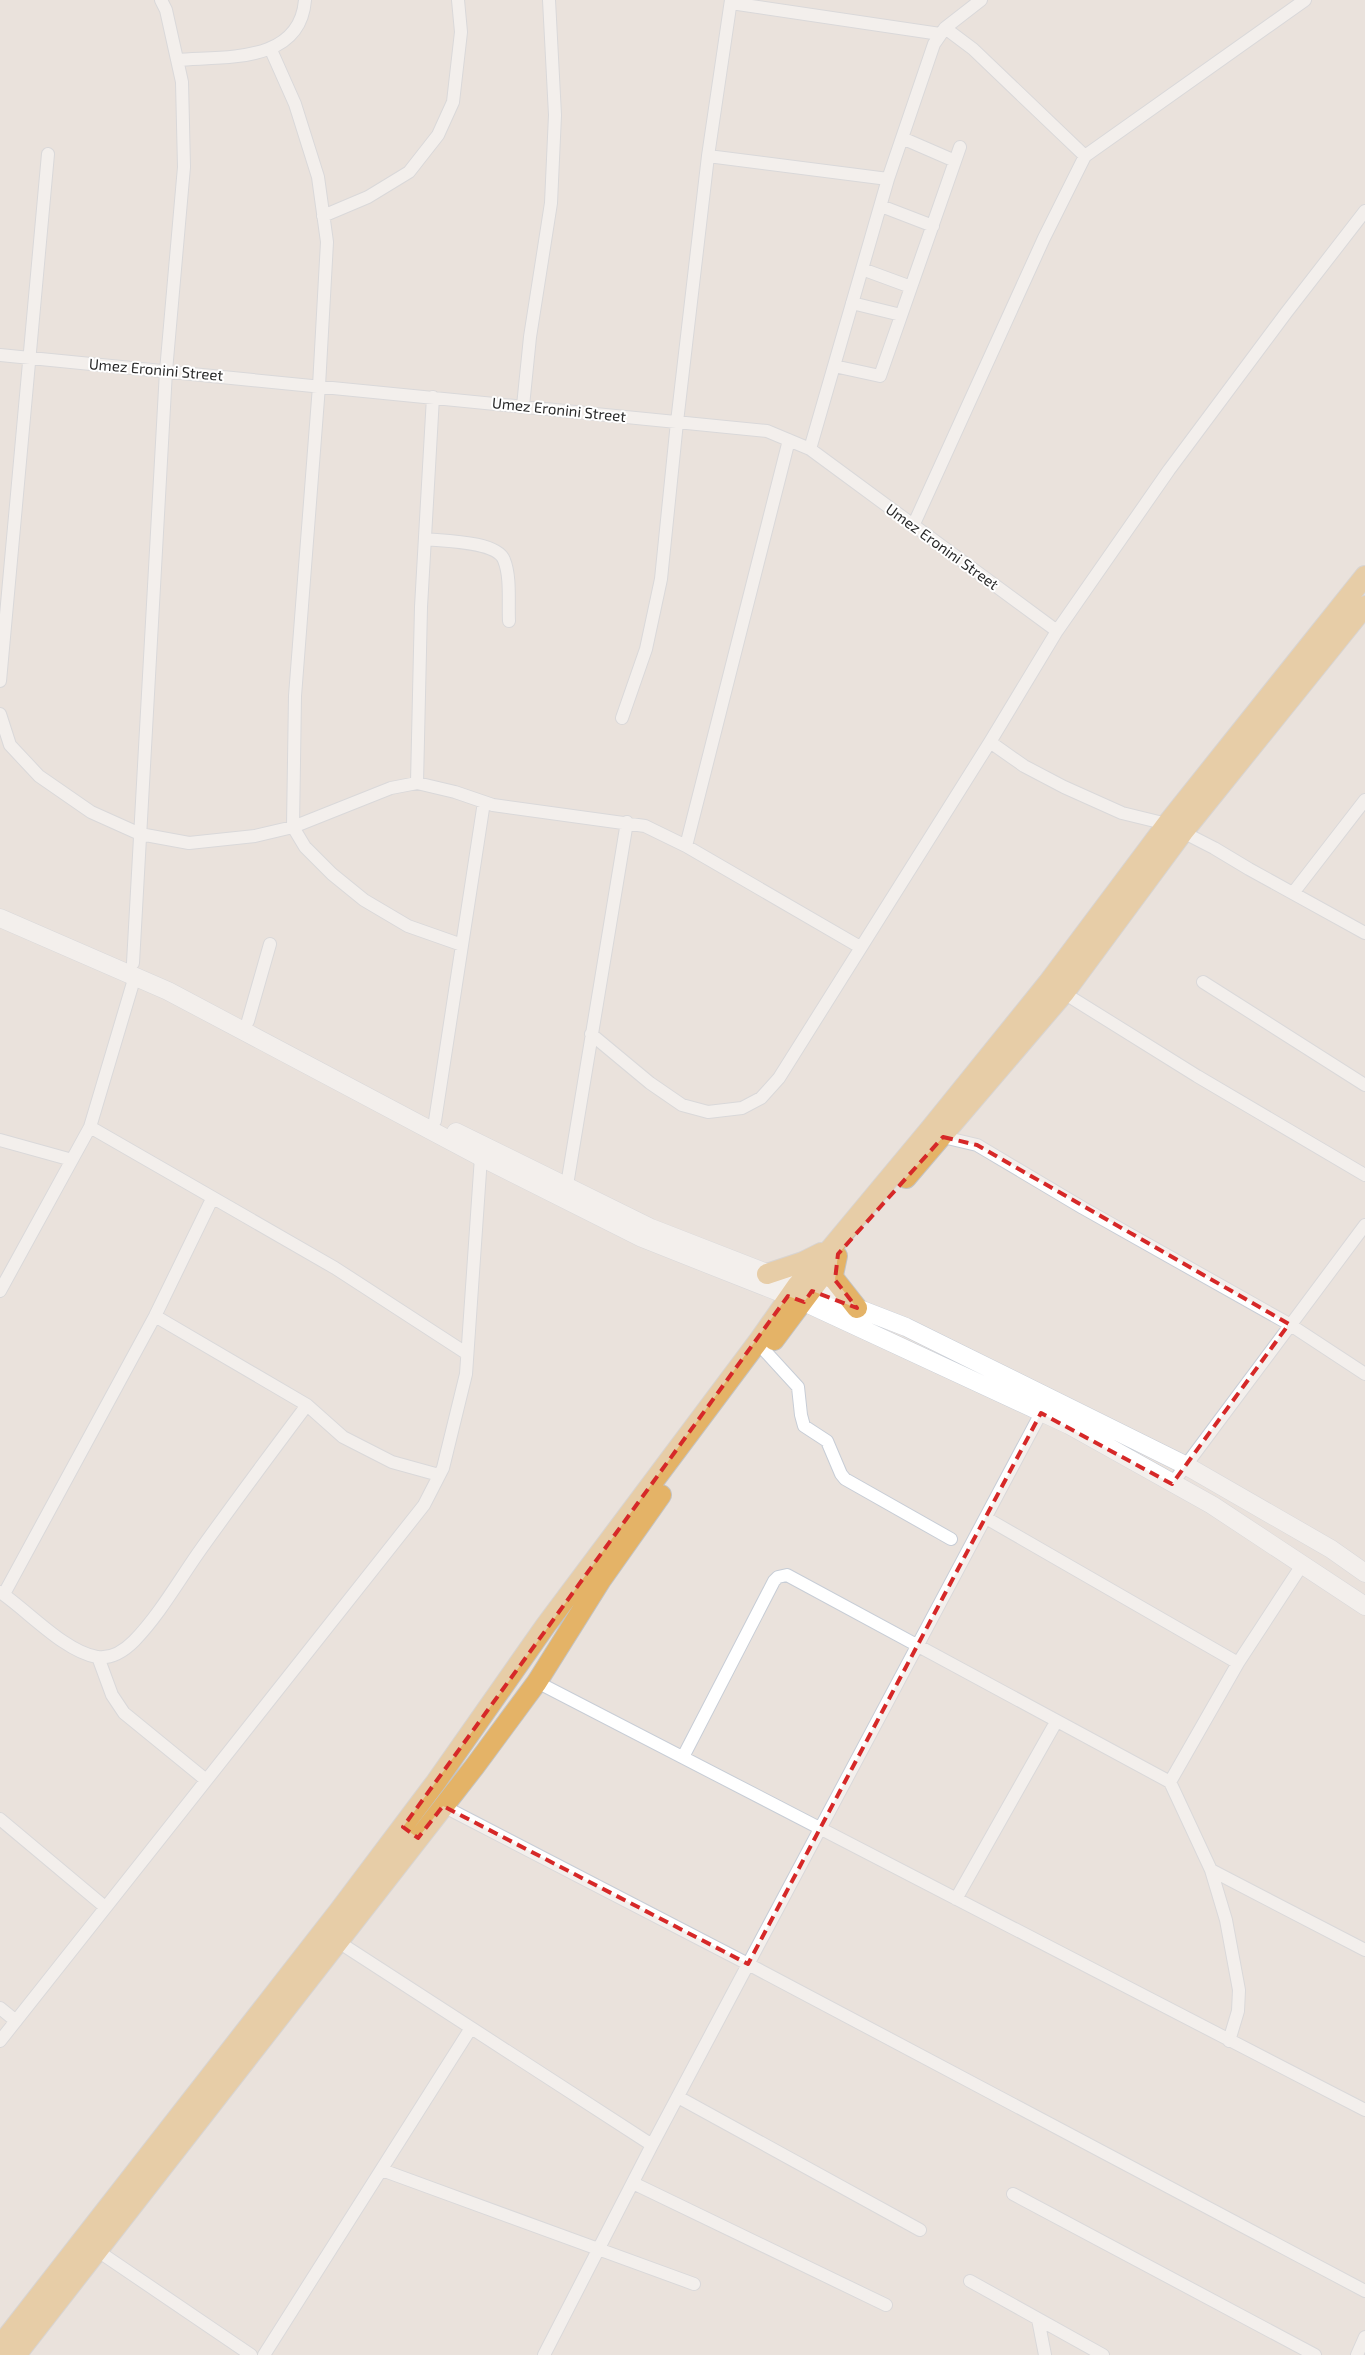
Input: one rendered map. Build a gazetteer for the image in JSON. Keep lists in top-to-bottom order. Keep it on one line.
{"streets":{"street":["Umez Eronini Street"]}}
